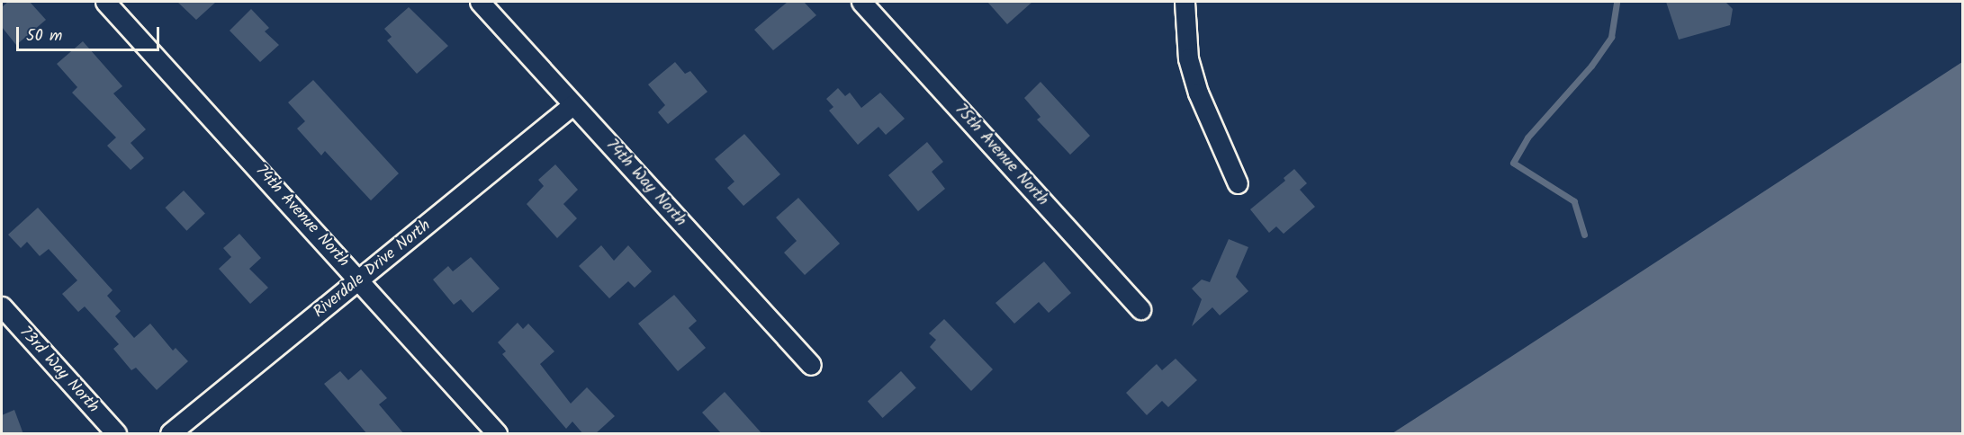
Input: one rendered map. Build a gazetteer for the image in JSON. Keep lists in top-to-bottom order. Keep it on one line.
{"streets":{"street":["75th Avenue North","74th Way North","74th Avenue North","Riverdale Drive North","73rd Way North"]},"crossings":[["74th Way North","Riverdale Drive North"],["74th Avenue North","Riverdale Drive North"]],"scale_bar":"50 m"}
